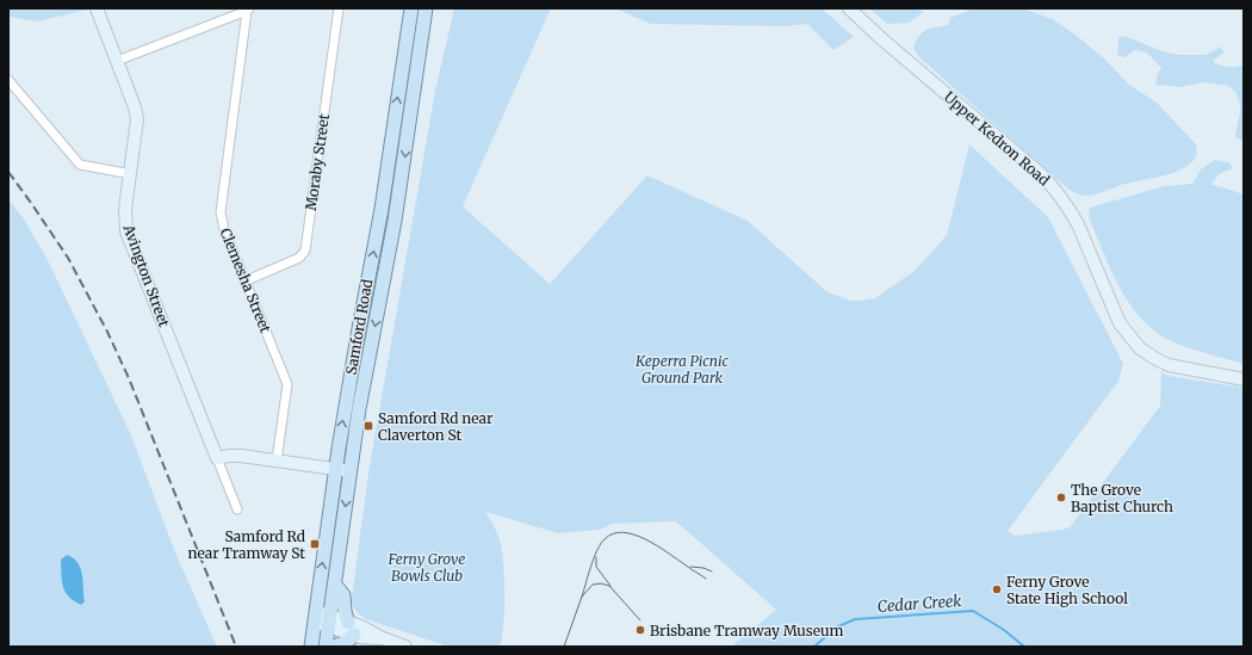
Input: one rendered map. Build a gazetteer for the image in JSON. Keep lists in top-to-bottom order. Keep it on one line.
{"streets":{"main road":["Samford Road"],"street":["Upper Kedron Road","Moraby Street","Avington Street","Clemesha Street"]},"crossings":[["Moraby Street","Clemesha Street"]],"water":["Cedar Creek"],"parks":["Keperra Picnic Ground Park","Ferny Grove Bowls Club"],"places":{"transit":["Samford Rd near Claverton St","Samford Rd near Tramway St"],"other":["The Grove Baptist Church","Ferny Grove State High School","Brisbane Tramway Museum"]}}
